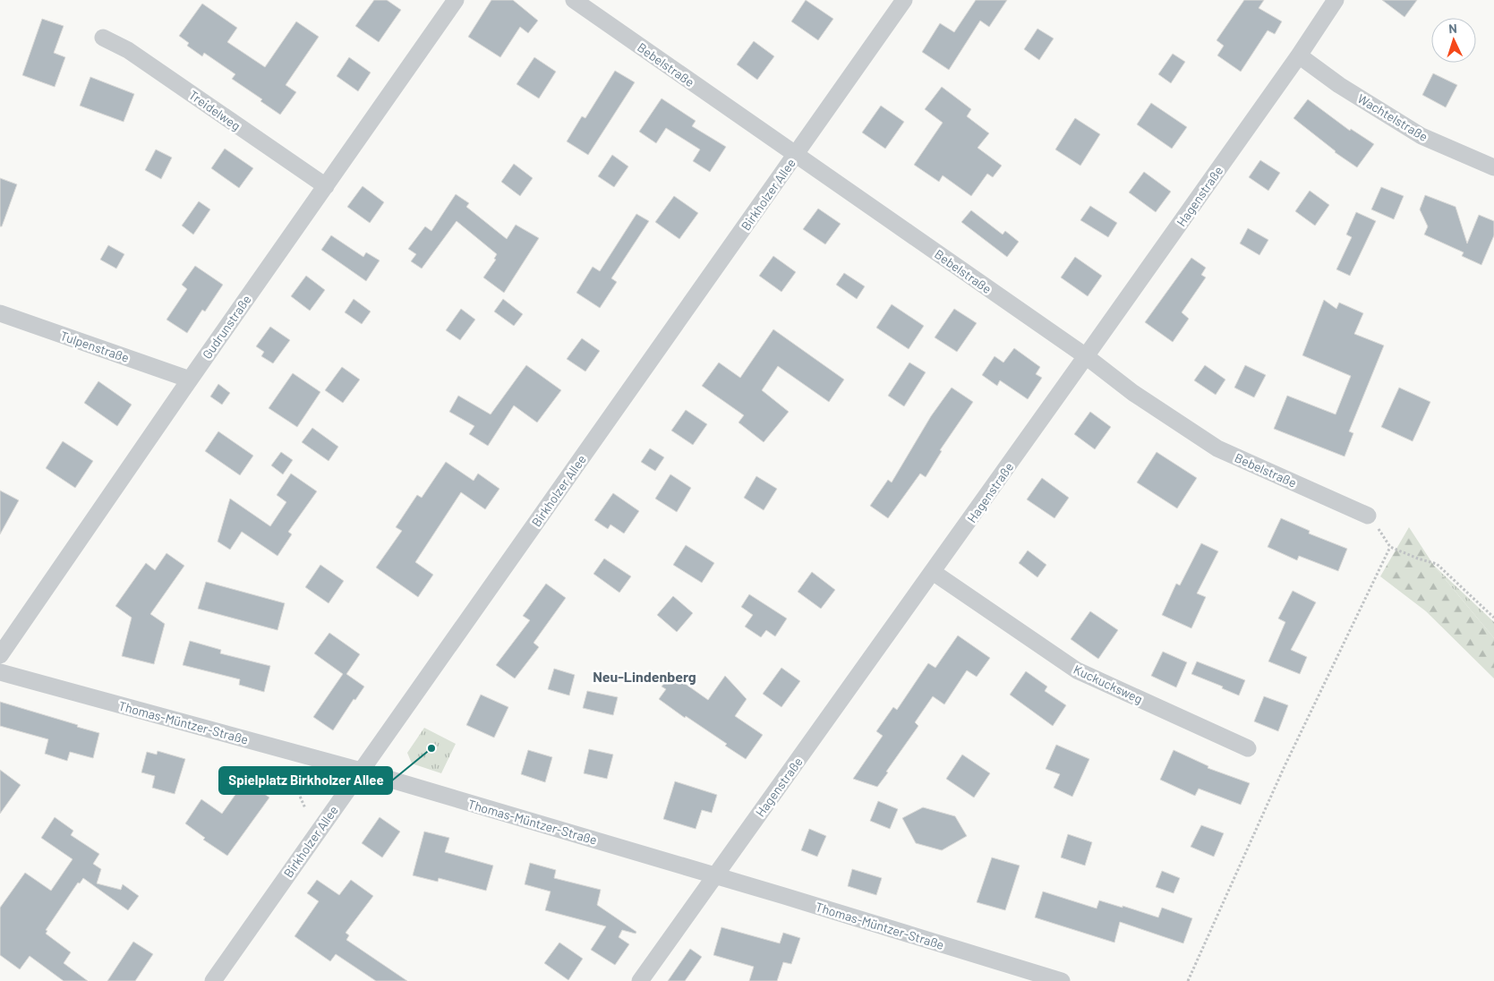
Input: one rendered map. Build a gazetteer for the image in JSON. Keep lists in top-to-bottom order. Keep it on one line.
{"streets":{"street":["Bebelstraße","Treidelweg","Wachtelstraße","Birkholzer Allee","Hagenstraße","Gudrunstraße","Tulpenstraße","Kuckucksweg","Thomas-Müntzer-Straße"]},"crossings":[["Bebelstraße","Birkholzer Allee"],["Bebelstraße","Hagenstraße"],["Treidelweg","Gudrunstraße"],["Wachtelstraße","Hagenstraße"],["Birkholzer Allee","Thomas-Müntzer-Straße"],["Hagenstraße","Kuckucksweg"],["Hagenstraße","Thomas-Müntzer-Straße"],["Gudrunstraße","Tulpenstraße"]],"districts":["Neu-Lindenberg"],"places":["Spielplatz Birkholzer Allee"],"north":"top"}
